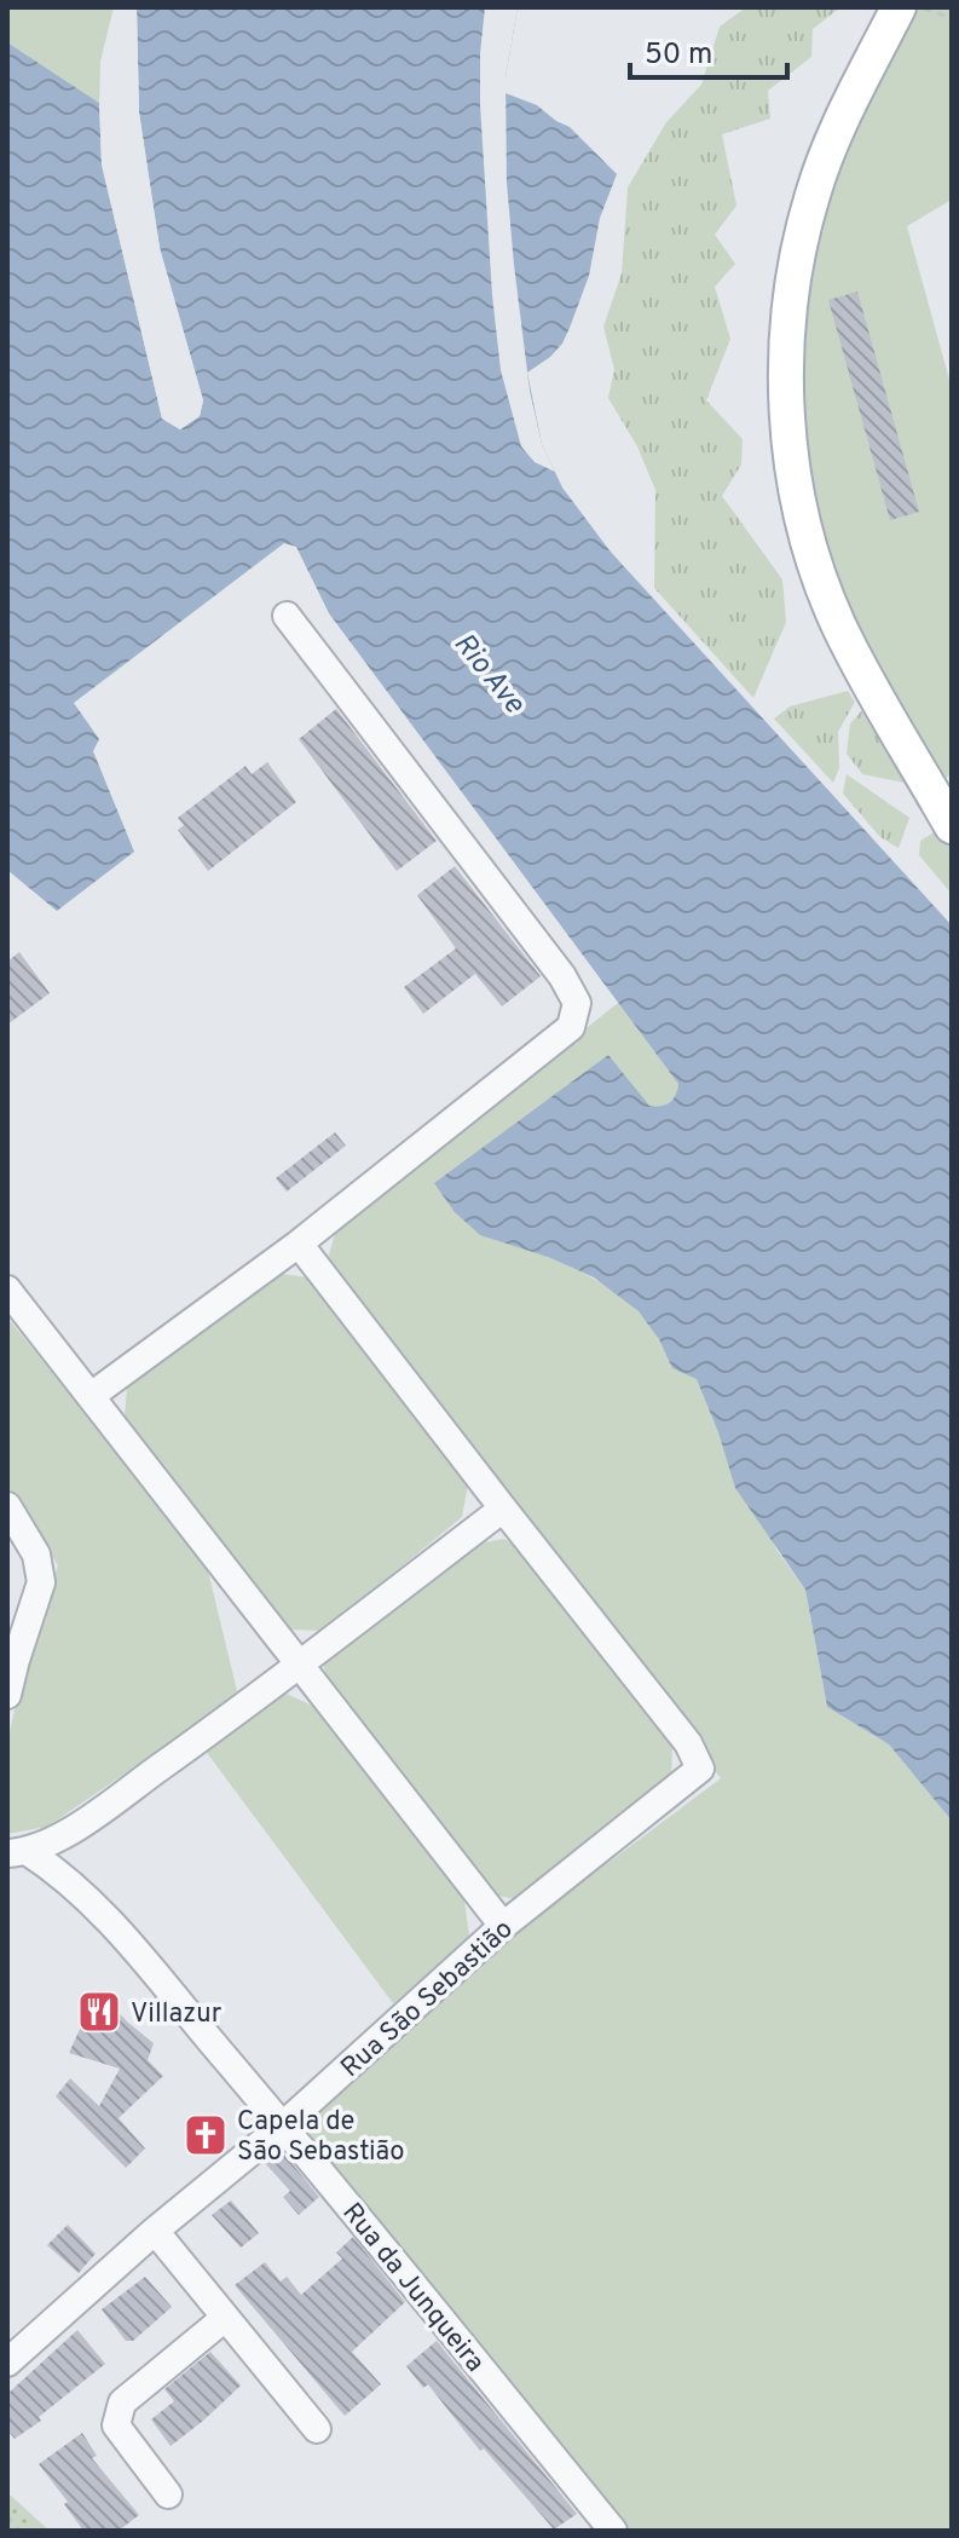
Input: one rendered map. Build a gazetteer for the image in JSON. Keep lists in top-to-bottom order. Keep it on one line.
{"streets":{"street":["Rua São Sebastião","Rua da Junqueira"]},"crossings":[["Rua São Sebastião","Rua da Junqueira"]],"water":["Rio Ave"],"places":{"restaurant":["Villazur"],"church":["Capela de São Sebastião"]},"scale_bar":"50 m"}
